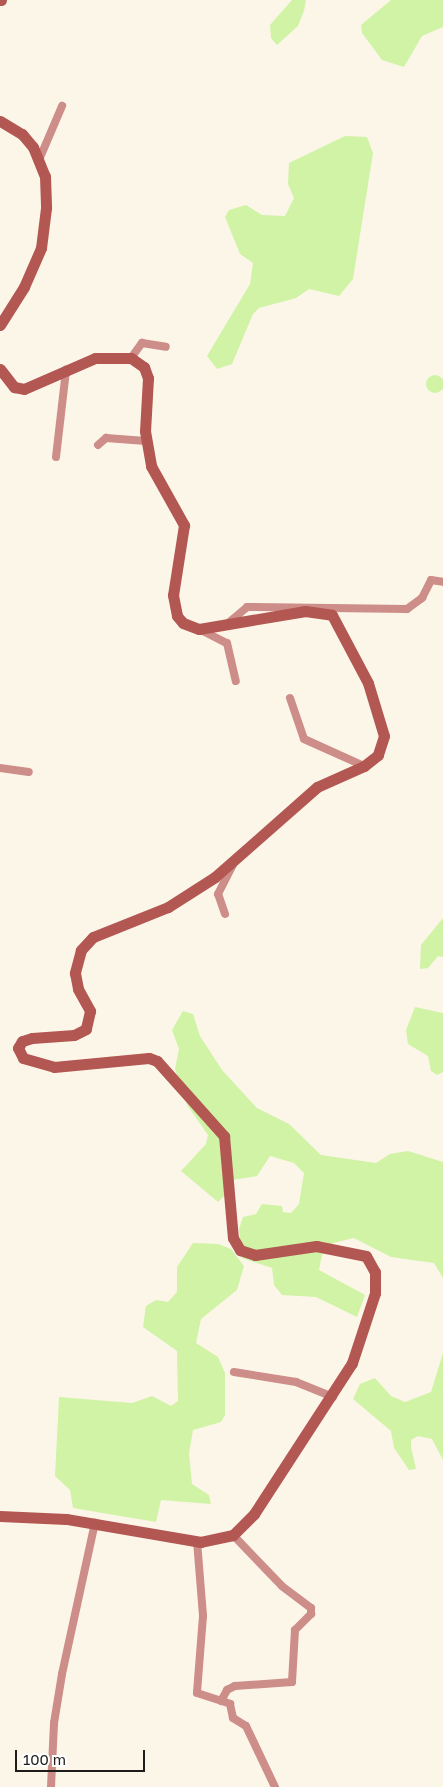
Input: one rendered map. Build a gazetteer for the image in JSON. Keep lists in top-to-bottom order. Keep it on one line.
{"scale_bar":"100 m"}
